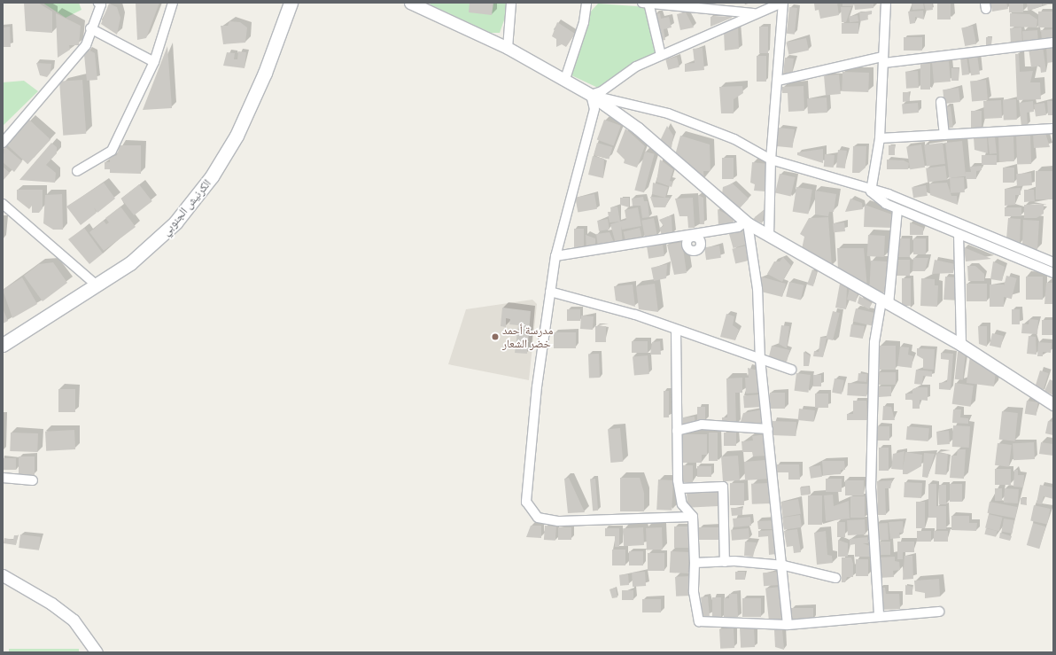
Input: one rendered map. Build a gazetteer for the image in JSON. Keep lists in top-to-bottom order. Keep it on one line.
{"streets":{"main road":["الكرنيش الجنوبي"]},"places":["مدرسة أحمد خضر الشعار"]}
